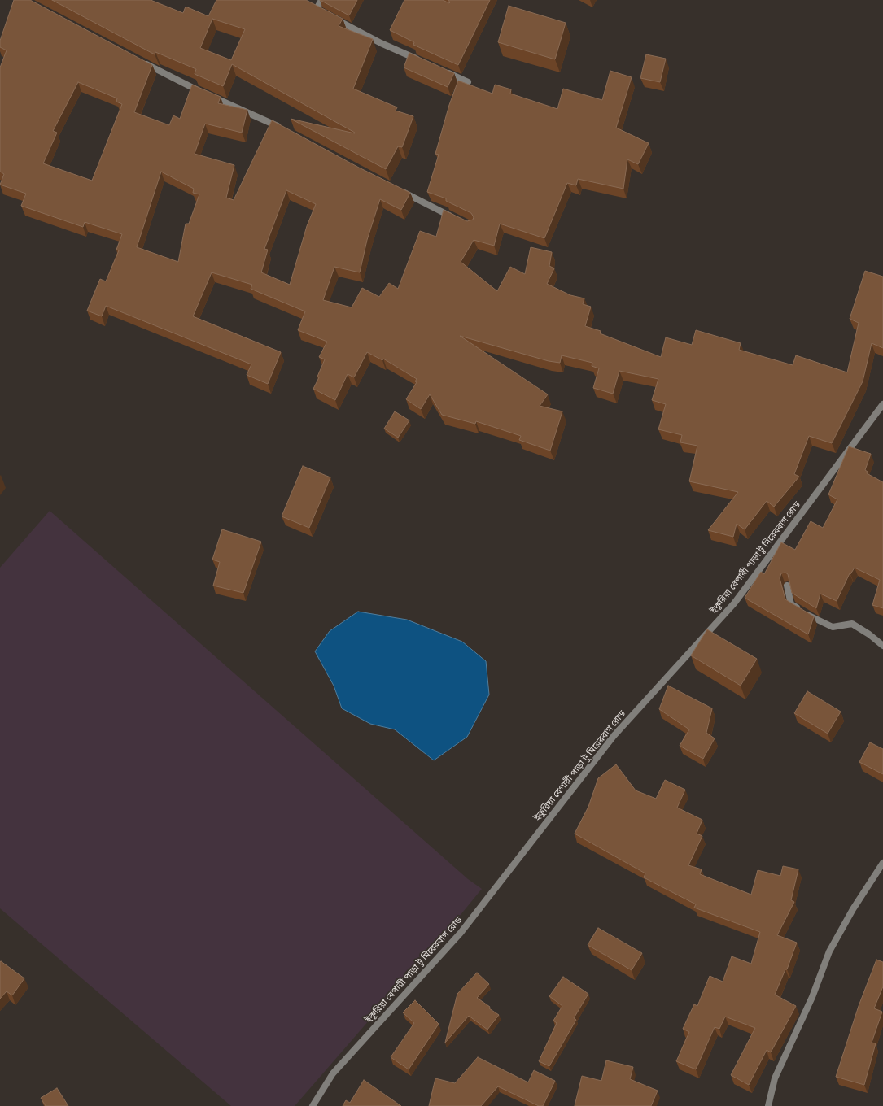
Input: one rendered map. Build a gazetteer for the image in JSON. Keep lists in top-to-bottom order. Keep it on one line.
{"streets":{"street":["ইকুরিয়া বেপারী পাড়া টু মিরেরবাগ রোড"]}}
